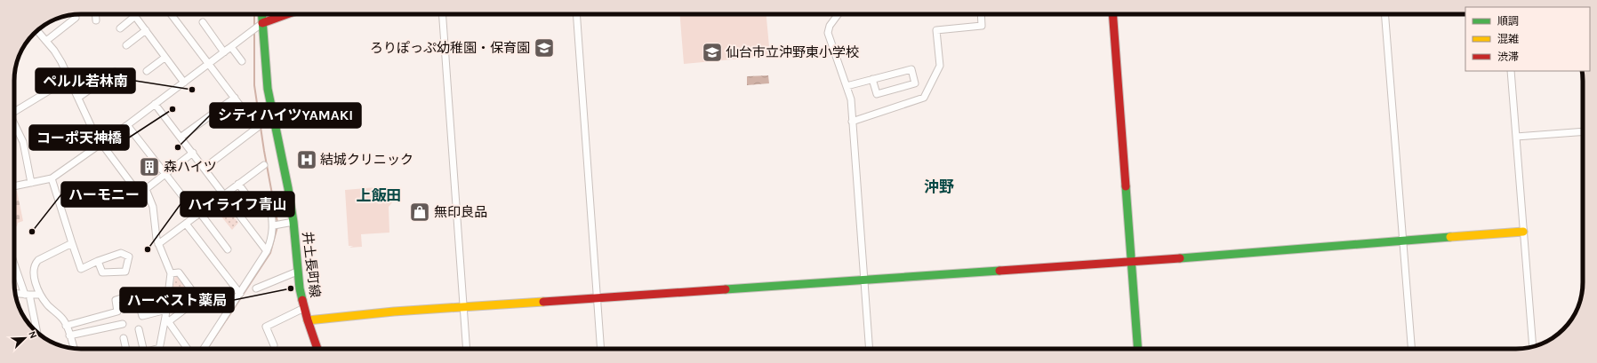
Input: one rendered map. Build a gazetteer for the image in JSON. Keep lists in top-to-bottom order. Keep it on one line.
{"streets":{"street":["井土長町線"]},"districts":["沖野","上飯田"],"places":{"school or university":["ろりぽっぷ幼稚園・保育園","仙台市立沖野東小学校"],"other":["ペルル若林南","コーポ天神橋","シティハイツYAMAKI","ハーモニー","ハイライフ青山","ハーベスト薬局"],"hospital":["結城クリニック"],"building":["森ハイツ"],"shop":["無印良品"]},"legend":["順調","混雑","渋滞"],"north":"top right"}
